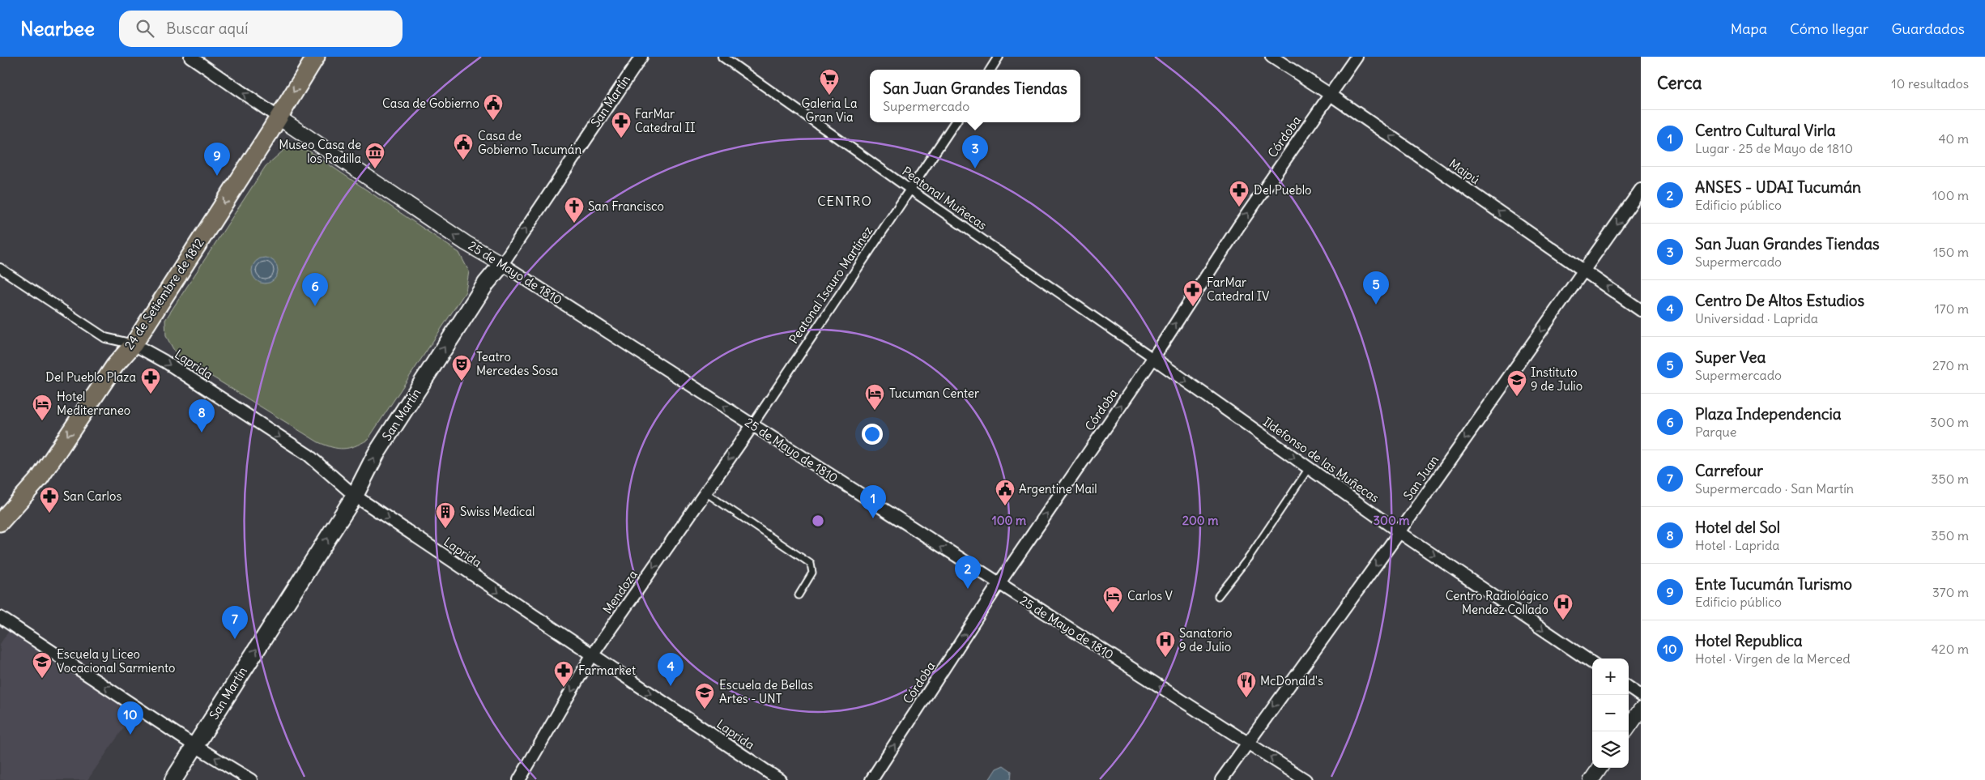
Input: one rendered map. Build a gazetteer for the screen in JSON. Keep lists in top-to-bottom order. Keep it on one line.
{"streets":{"main road":["San Martín","24 de Setiembre de 1812"],"street":["Córdoba","Maipú","Peatonal Muñecas","25 de Mayo de 1810","Peatonal Isauro Martínez","Laprida","Ildefonso de las Muñecas","San Juan","Mendoza"]},"crossings":[["San Martín","25 de Mayo de 1810"],["San Martín","Laprida"],["Córdoba","Maipú"],["Córdoba","Peatonal Muñecas"],["Córdoba","25 de Mayo de 1810"],["Córdoba","Ildefonso de las Muñecas"],["Maipú","San Juan"],["Peatonal Muñecas","Peatonal Isauro Martínez"],["Peatonal Muñecas","Ildefonso de las Muñecas"],["25 de Mayo de 1810","Peatonal Isauro Martínez"],["25 de Mayo de 1810","24 de Setiembre de 1812"],["25 de Mayo de 1810","San Juan"],["25 de Mayo de 1810","Mendoza"],["Peatonal Isauro Martínez","Mendoza"],["24 de Setiembre de 1812","Laprida"],["Laprida","Mendoza"],["Ildefonso de las Muñecas","San Juan"]],"one_way":["San Martín","Córdoba","Maipú","25 de Mayo de 1810","24 de Setiembre de 1812","Laprida","Ildefonso de las Muñecas","San Juan","Mendoza"],"districts":["CENTRO"],"places":{"supermarket":["Galeria La Gran Via"],"public building":["Casa de Gobierno","Casa de Gobierno Tucumán","Argentine Mail"],"pharmacy":["FarMar Catedral II","Del Pueblo","FarMar Catedral IV","Del Pueblo Plaza","San Carlos","Farmarket"],"museum":["Museo Casa de los Padilla"],"church":["San Francisco"],"theatre":["Teatro Mercedes Sosa"],"school or university":["Instituto 9 de Julio","Escuela y Liceo Vocacional Sarmiento","Escuela de Bellas Artes - UNT"],"hotel":["Tucuman Center","Hotel Mediterraneo","Carlos V"],"building":["Swiss Medical"],"hospital":["Centro Radiológico Mendez Collado","Sanatorio 9 de Julio"],"restaurant":["McDonald's"]},"page":{"header":"Nearbee","search":"Buscar aquí","nav":["Mapa","Cómo llegar","Guardados"],"heading":["Cerca","10 resultados"],"popup":["San Juan Grandes Tiendas","Supermercado"],"list":[{"mark":"1","name":"Centro Cultural Virla","note":"Lugar · 25 de Mayo de 1810","value":"40 m"},{"mark":"2","name":"ANSES - UDAI Tucumán","note":"Edificio público","value":"100 m"},{"mark":"3","name":"San Juan Grandes Tiendas","note":"Supermercado","value":"150 m"},{"mark":"4","name":"Centro De Altos Estudios","note":"Universidad · Laprida","value":"170 m"},{"mark":"5","name":"Super Vea","note":"Supermercado","value":"270 m"},{"mark":"6","name":"Plaza Independencia","note":"Parque","value":"300 m"},{"mark":"7","name":"Carrefour","note":"Supermercado · San Martín","value":"350 m"},{"mark":"8","name":"Hotel del Sol","note":"Hotel · Laprida","value":"350 m"},{"mark":"9","name":"Ente Tucumán Turismo","note":"Edificio público","value":"370 m"},{"mark":"10","name":"Hotel Republica","note":"Hotel · Virgen de la Merced","value":"420 m"}],"pins":["3","9","5","6","8","1","2","7","4","10"],"map_buttons":["+","−"]},"rings":["100 m","200 m","300 m"]}
